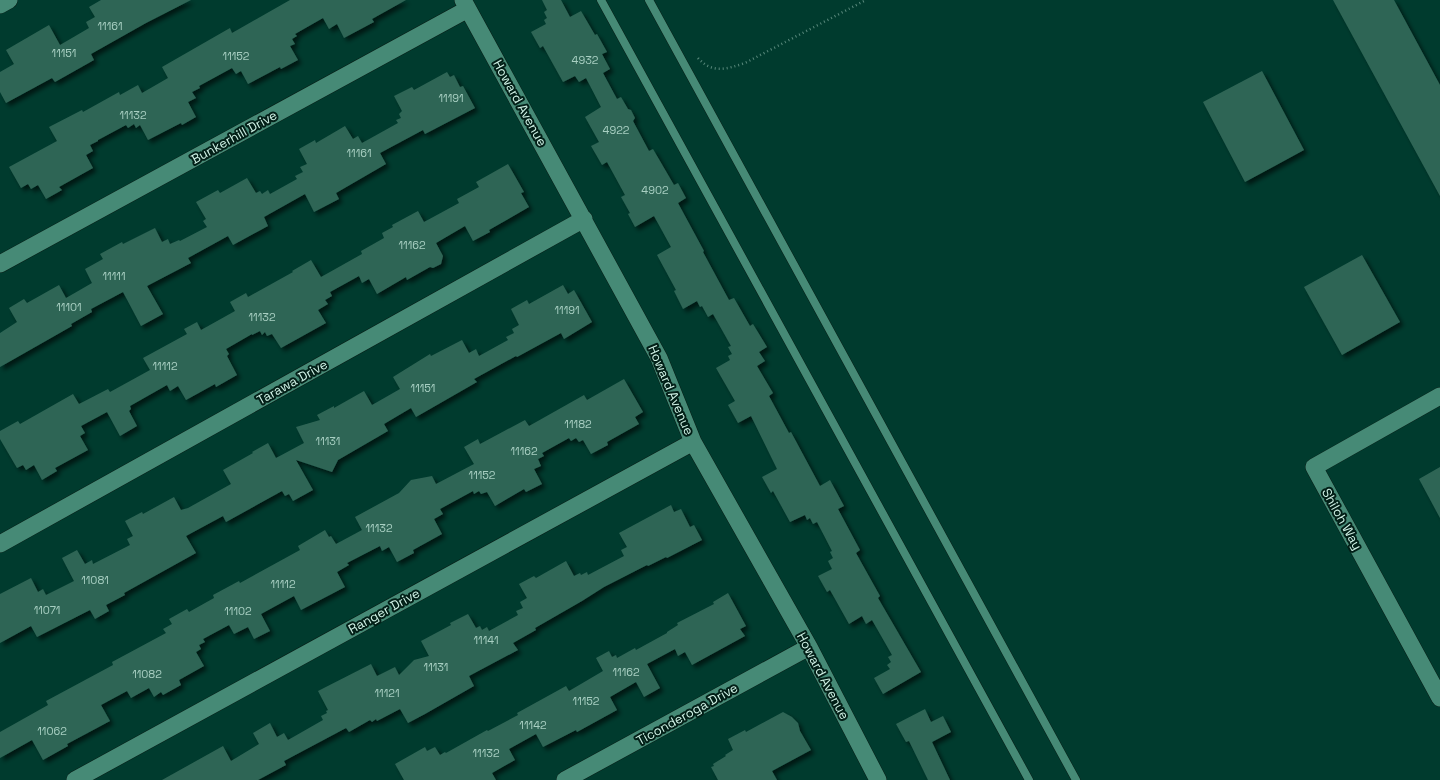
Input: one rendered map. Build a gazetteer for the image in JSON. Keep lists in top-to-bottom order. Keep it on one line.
{"streets":{"street":["Howard Avenue","Bunkerhill Drive","Tarawa Drive","Shiloh Way","Ranger Drive","Ticonderoga Drive"]},"crossings":[["Howard Avenue","Bunkerhill Drive"],["Howard Avenue","Tarawa Drive"],["Howard Avenue","Ranger Drive"],["Howard Avenue","Ticonderoga Drive"]],"house_numbers":["11161","11151","11152","4932","11191","11132","4922","11161","4902","11162","11111","11101","11191","11132","11112","11151","11182","11131","11162","11152","11132","11081","11112","11071","11102","11141","11131","11162","11082","11121","11152","11142","11062","11132"]}
